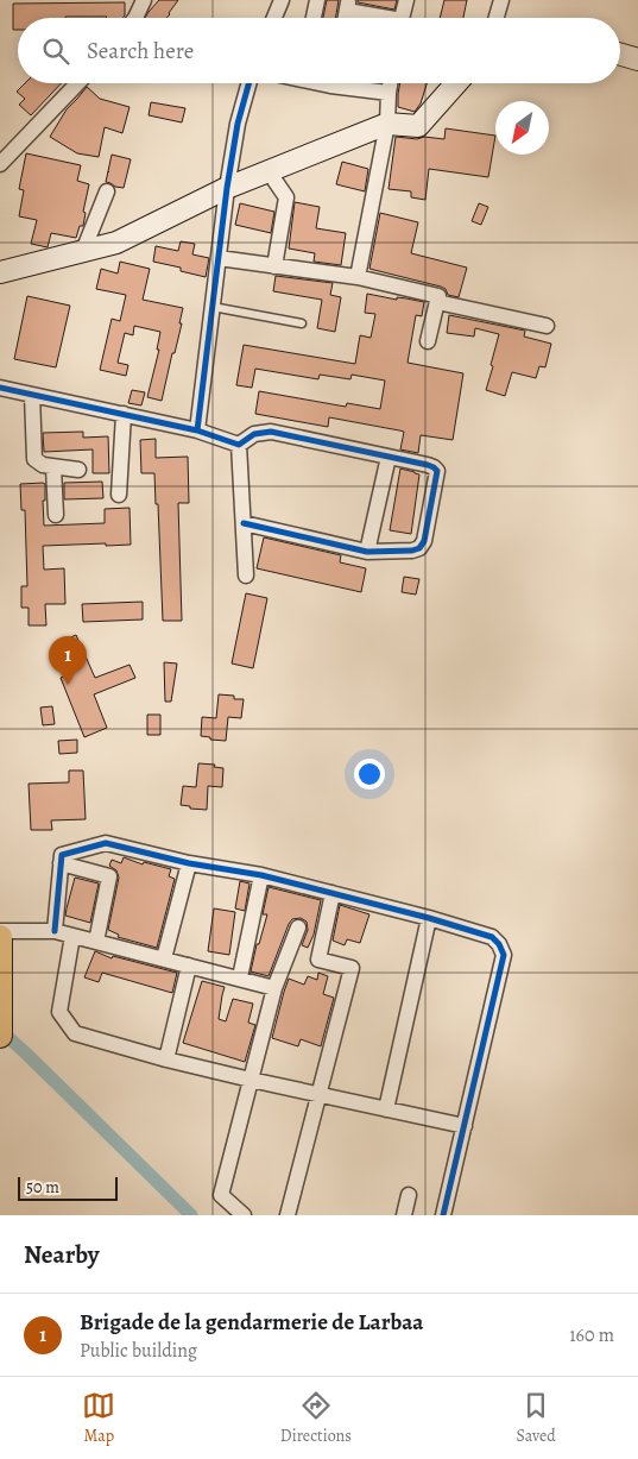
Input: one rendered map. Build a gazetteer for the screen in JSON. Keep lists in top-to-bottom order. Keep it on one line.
{"scale_bar":"50 m","north":"bottom left","page":{"search":"Search here","pins":"1","scale":"50 m","heading":"Nearby","list":[{"mark":"1","name":"Brigade de la gendarmerie de Larbaa","note":"Public building","value":"160 m"}],"nav":["Map","Directions","Saved"]}}
